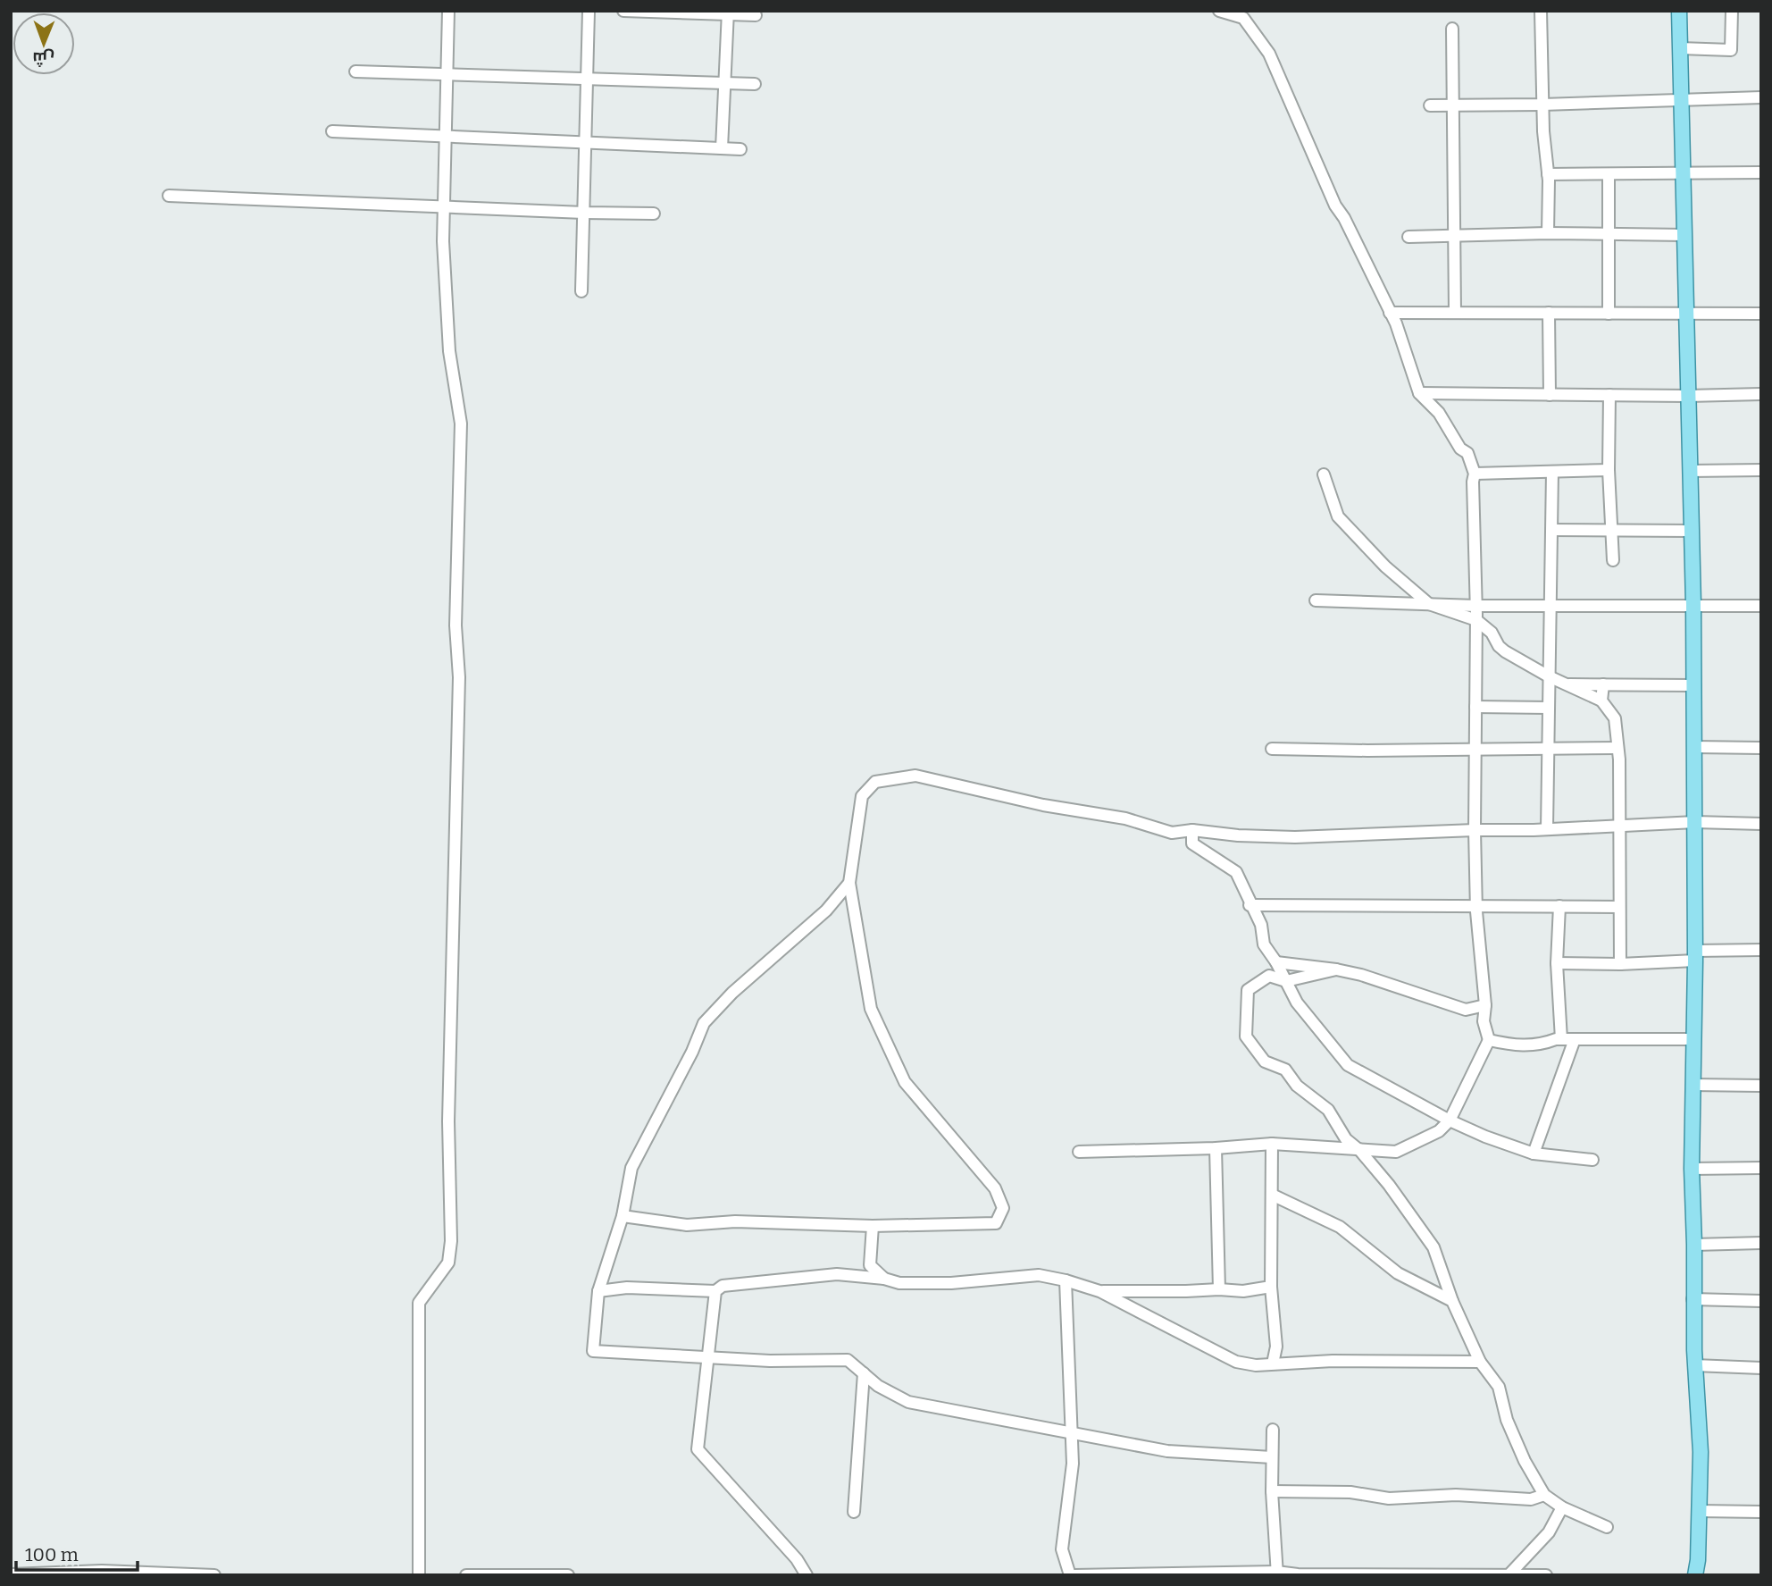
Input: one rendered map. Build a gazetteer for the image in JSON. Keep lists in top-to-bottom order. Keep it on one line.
{"scale_bar":"100 m","north":"bottom"}
